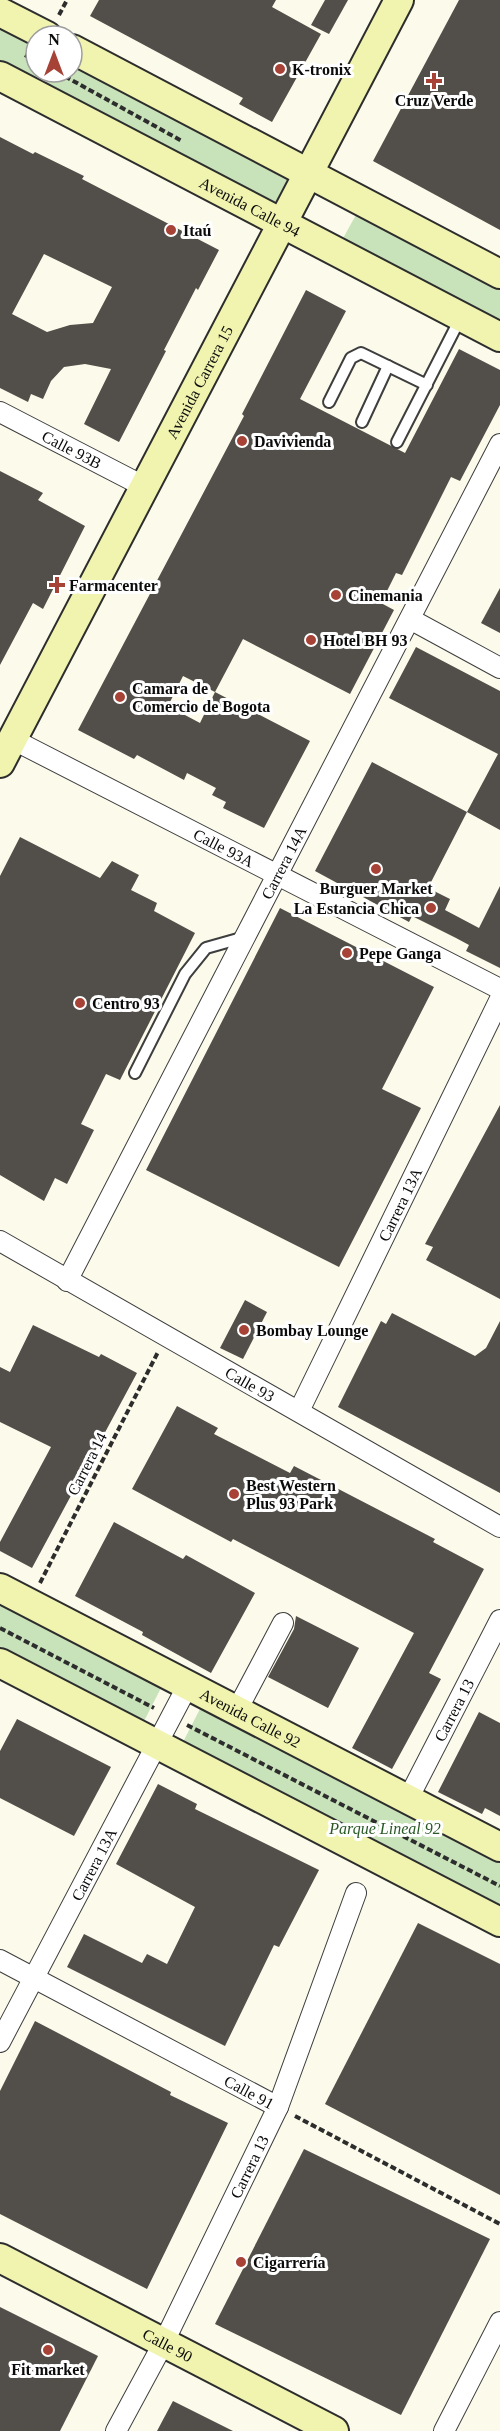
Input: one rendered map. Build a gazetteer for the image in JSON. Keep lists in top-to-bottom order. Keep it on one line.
{"streets":{"main road":["Avenida Calle 94","Avenida Carrera 15","Avenida Calle 92","Calle 90"],"street":["Calle 93B","Calle 93A","Carrera 14A","Carrera 13A","Calle 93","Carrera 13","Calle 91"],"path":["Carrera 14"]},"crossings":[["Avenida Calle 94","Avenida Carrera 15"],["Avenida Carrera 15","Calle 93B"],["Avenida Carrera 15","Calle 93A"],["Calle 93A","Carrera 14A"],["Carrera 14A","Calle 93"],["Carrera 13A","Calle 93"],["Carrera 13A","Avenida Calle 92"],["Carrera 13A","Calle 91"],["Calle 93","Carrera 14"],["Carrera 14","Avenida Calle 92"],["Carrera 13","Avenida Calle 92"],["Carrera 13","Calle 91"],["Carrera 13","Calle 90"]],"parks":["Parque Lineal 92"],"places":{"other":["K-tronix","Itaú","Davivienda","Cinemania","Hotel BH 93","Camara de Comercio de Bogota","Burguer Market","La Estancia Chica","Pepe Ganga","Centro 93","Bombay Lounge","Best Western Plus 93 Park","Cigarrería","Fit market"],"health":["Cruz Verde","Farmacenter"]},"north":"top"}
